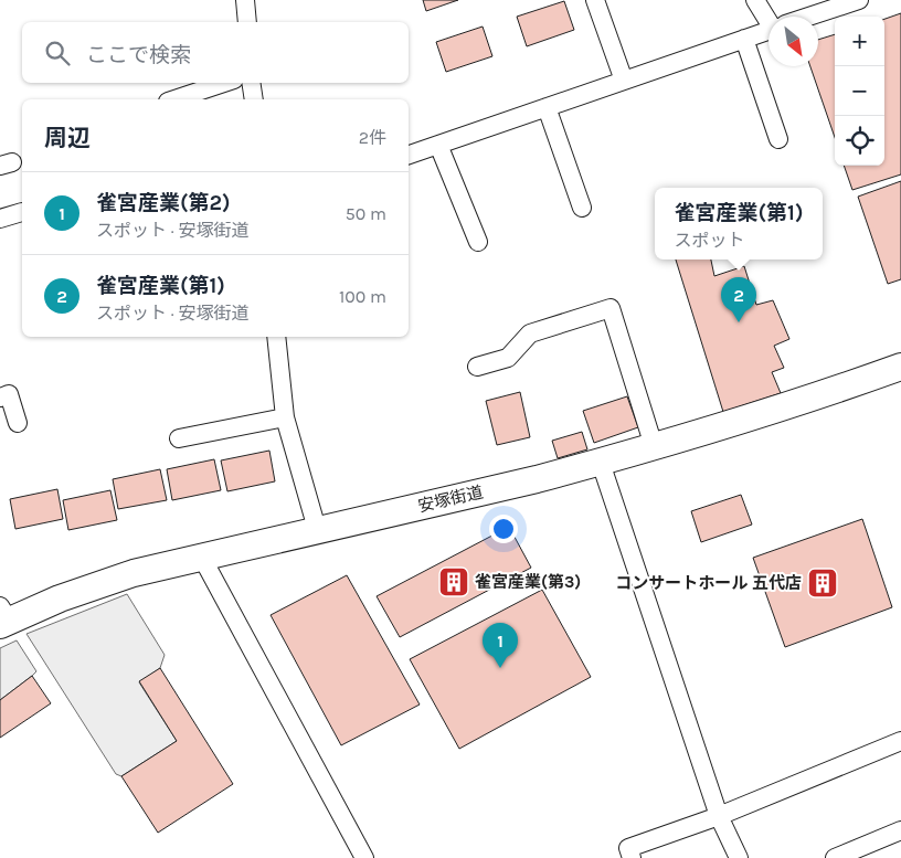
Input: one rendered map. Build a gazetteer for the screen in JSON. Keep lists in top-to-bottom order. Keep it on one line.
{"streets":{"main road":["安塚街道"]},"places":{"building":["雀宮産業(第3)","コンサートホール 五代店"]},"north":"bottom right","page":{"map_buttons":["+","−"],"search":"ここで検索","heading":["周辺","2件"],"list":[{"mark":"1","name":"雀宮産業(第2)","note":"スポット · 安塚街道","value":"50 m"},{"mark":"2","name":"雀宮産業(第1)","note":"スポット · 安塚街道","value":"100 m"}],"popup":["雀宮産業(第1)","スポット"],"pins":["2","1"]}}
